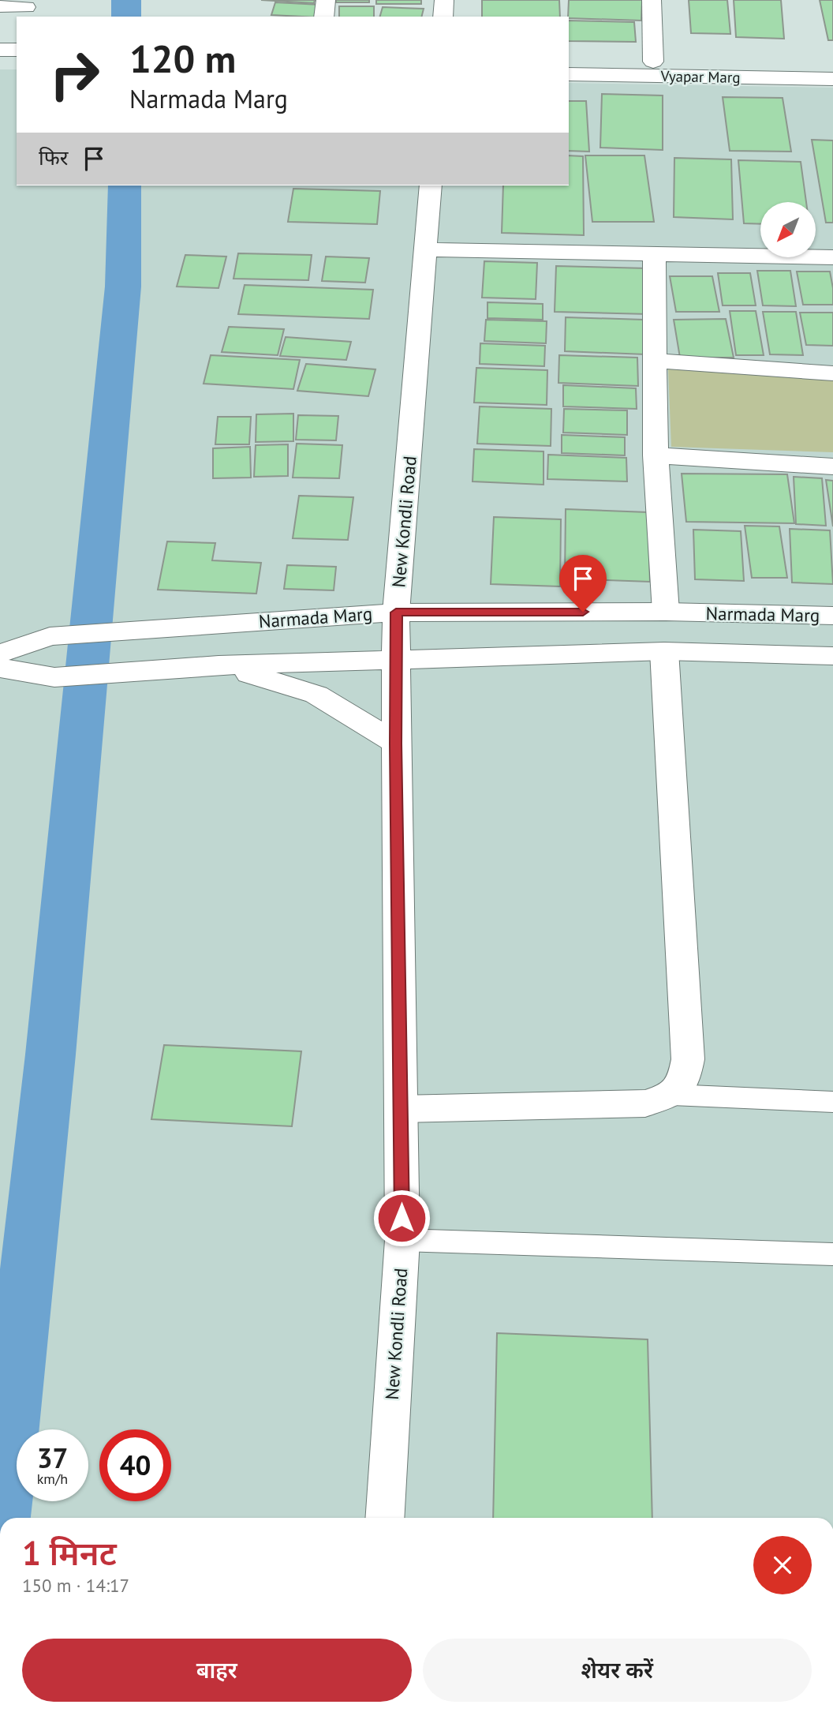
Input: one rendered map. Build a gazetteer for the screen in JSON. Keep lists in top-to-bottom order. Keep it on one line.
{"streets":{"street":["Vyapar Marg","New Kondli Road","Narmada Marg"]},"crossings":[["New Kondli Road","Narmada Marg"]],"north":"bottom left","page":{"turn":["120 m","Narmada Marg"],"then":"फिर","speed":"37 km/h","limit":"40","heading":["1 मिनट","150 m · 14:17"],"buttons":["बाहर","शेयर करें"]}}
